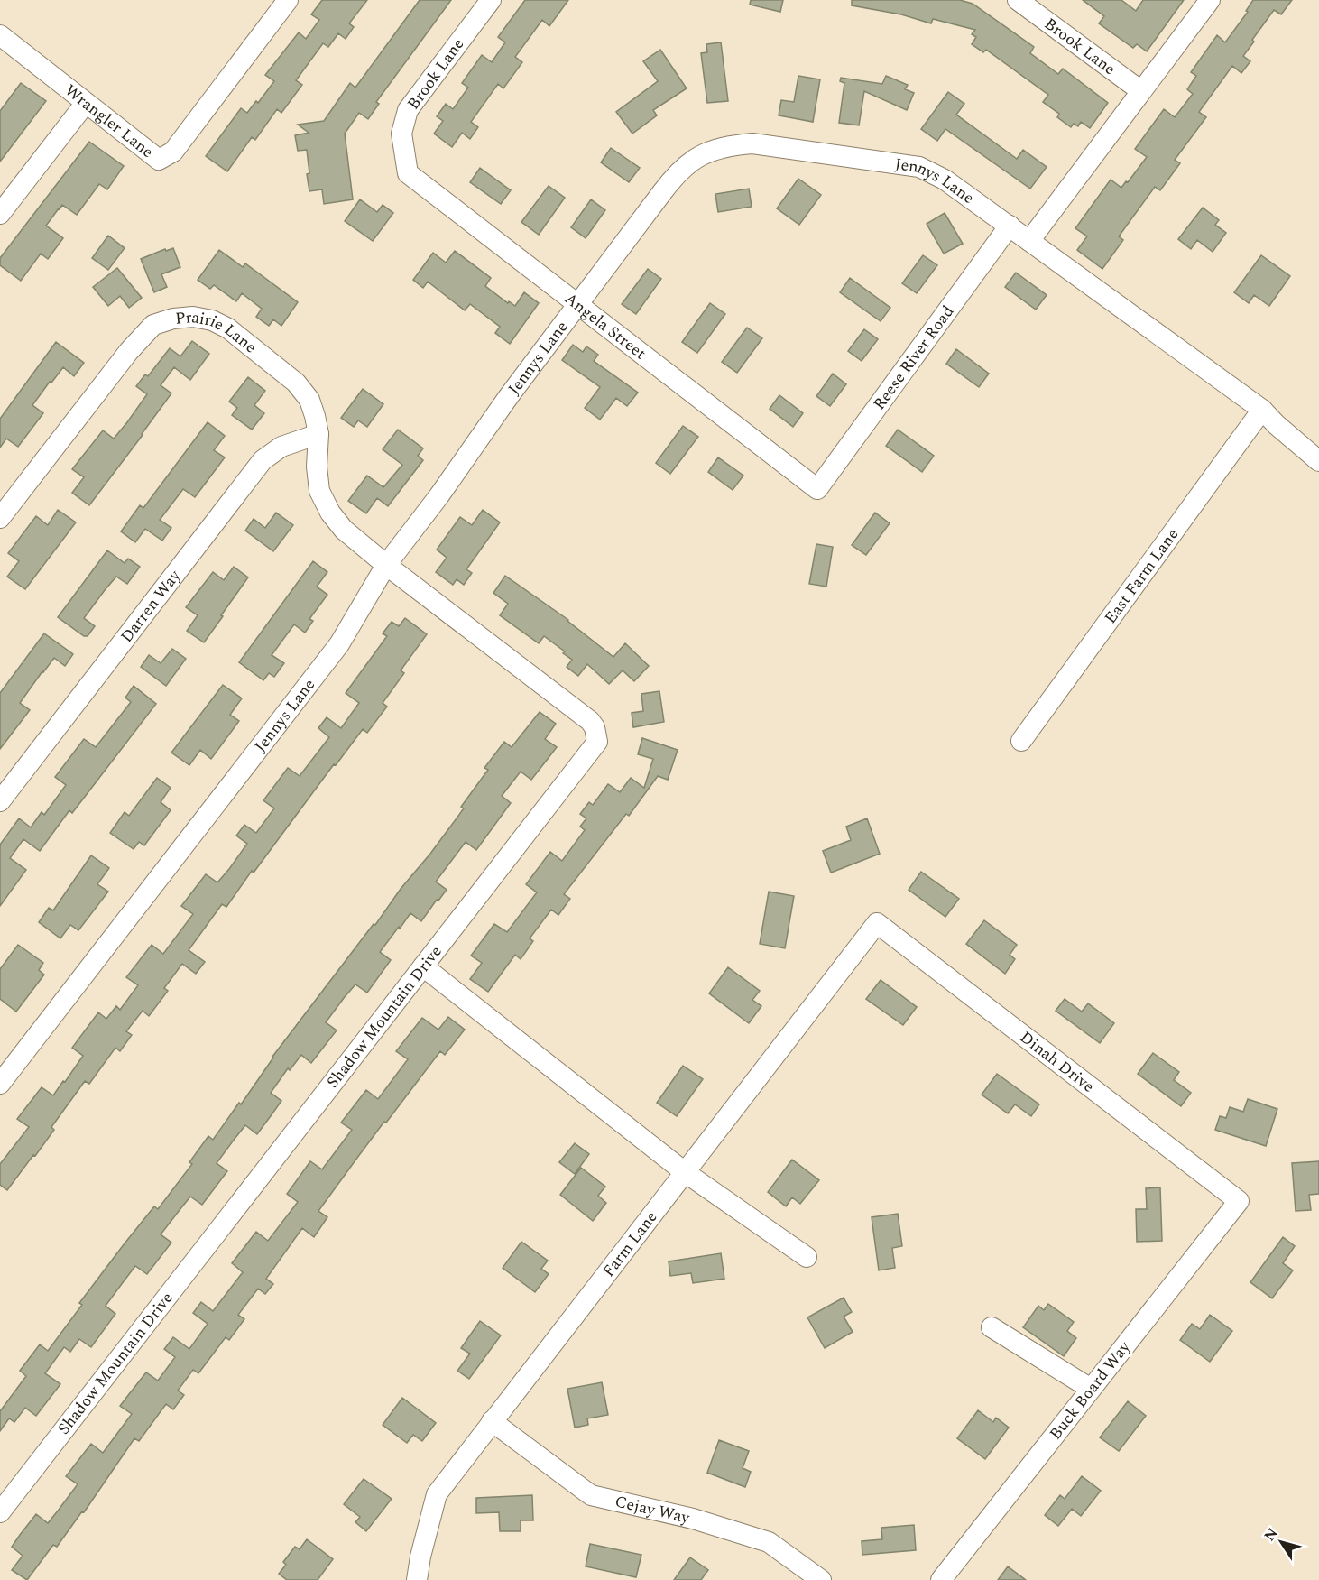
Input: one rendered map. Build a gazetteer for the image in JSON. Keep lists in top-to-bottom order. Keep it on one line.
{"streets":{"street":["Brook Lane","Wrangler Lane","Jennys Lane","Angela Street","Prairie Lane","Reese River Road","East Farm Lane","Darren Way","Shadow Mountain Drive","Dinah Drive","Farm Lane","Buck Board Way","Cejay Way"]},"crossings":[["Brook Lane","Angela Street"],["Jennys Lane","Angela Street"],["Jennys Lane","Prairie Lane"],["Jennys Lane","Reese River Road"],["Jennys Lane","East Farm Lane"],["Jennys Lane","Shadow Mountain Drive"],["Angela Street","Reese River Road"],["Prairie Lane","Darren Way"],["Prairie Lane","Shadow Mountain Drive"],["Dinah Drive","Farm Lane"],["Dinah Drive","Buck Board Way"],["Farm Lane","Cejay Way"]],"north":"top left"}
